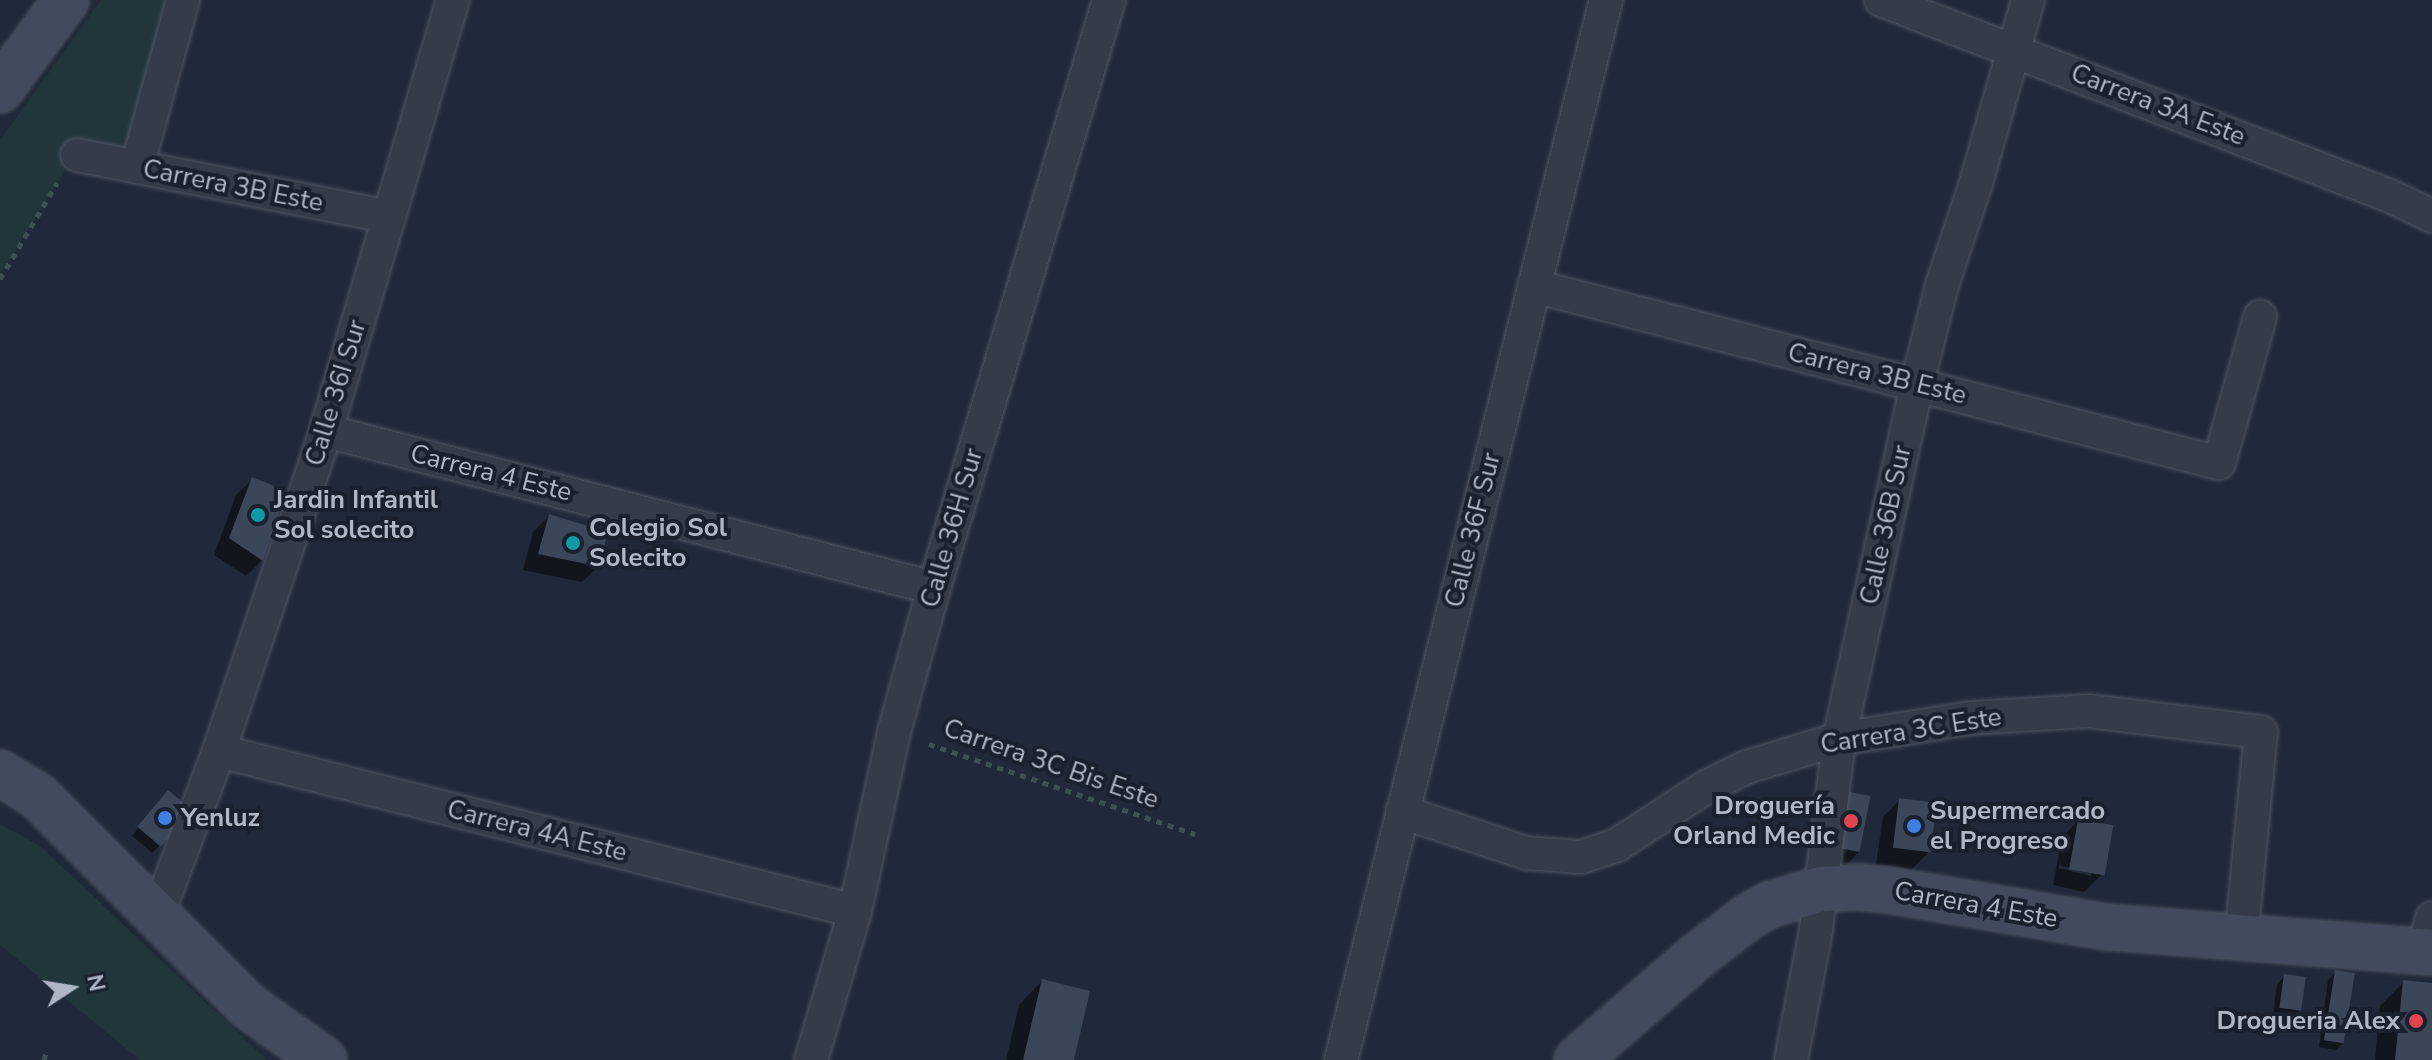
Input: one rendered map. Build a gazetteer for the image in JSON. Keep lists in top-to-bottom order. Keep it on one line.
{"streets":{"street":["Carrera 3A Este","Carrera 3B Este","Calle 36I Sur","Carrera 4 Este","Calle 36B Sur","Calle 36H Sur","Calle 36F Sur","Carrera 3C Este","Carrera 4A Este"],"path":["Carrera 3C Bis Este"]},"crossings":[["Carrera 3A Este","Calle 36B Sur"],["Carrera 3B Este","Calle 36I Sur"],["Carrera 3B Este","Calle 36B Sur"],["Carrera 3B Este","Calle 36F Sur"],["Calle 36I Sur","Carrera 4 Este"],["Calle 36I Sur","Carrera 4A Este"],["Carrera 4 Este","Calle 36B Sur"],["Carrera 4 Este","Calle 36H Sur"],["Carrera 4 Este","Carrera 3C Este"],["Calle 36B Sur","Carrera 3C Este"],["Calle 36H Sur","Carrera 3C Bis Este"],["Calle 36H Sur","Carrera 4A Este"],["Calle 36F Sur","Carrera 3C Este"]],"places":["Jardin Infantil Sol solecito","Colegio Sol Solecito","Yenluz","Droguería Orland Medic","Supermercado el Progreso","Drogueria Alex"],"north":"right"}
